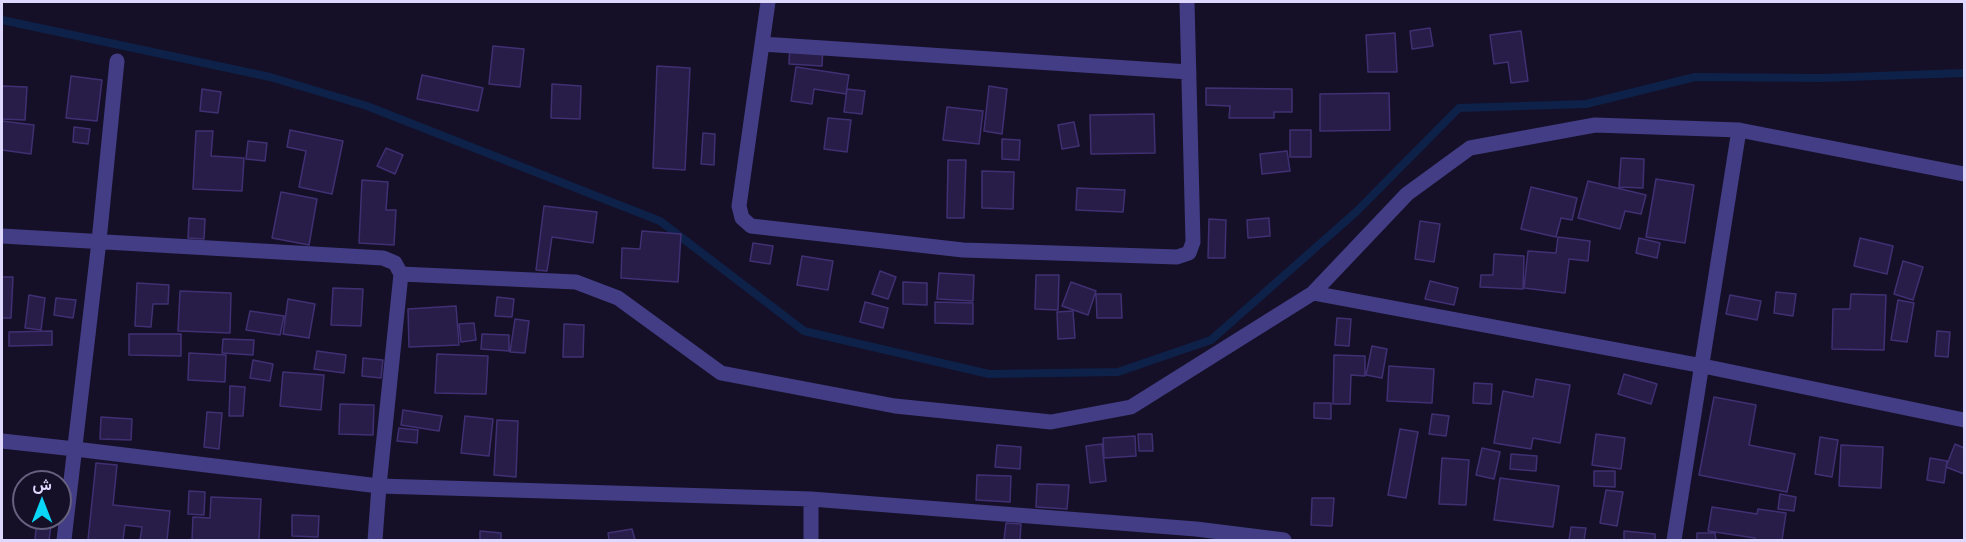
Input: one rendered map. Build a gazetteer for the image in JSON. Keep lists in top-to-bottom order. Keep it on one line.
{"north":"top"}
